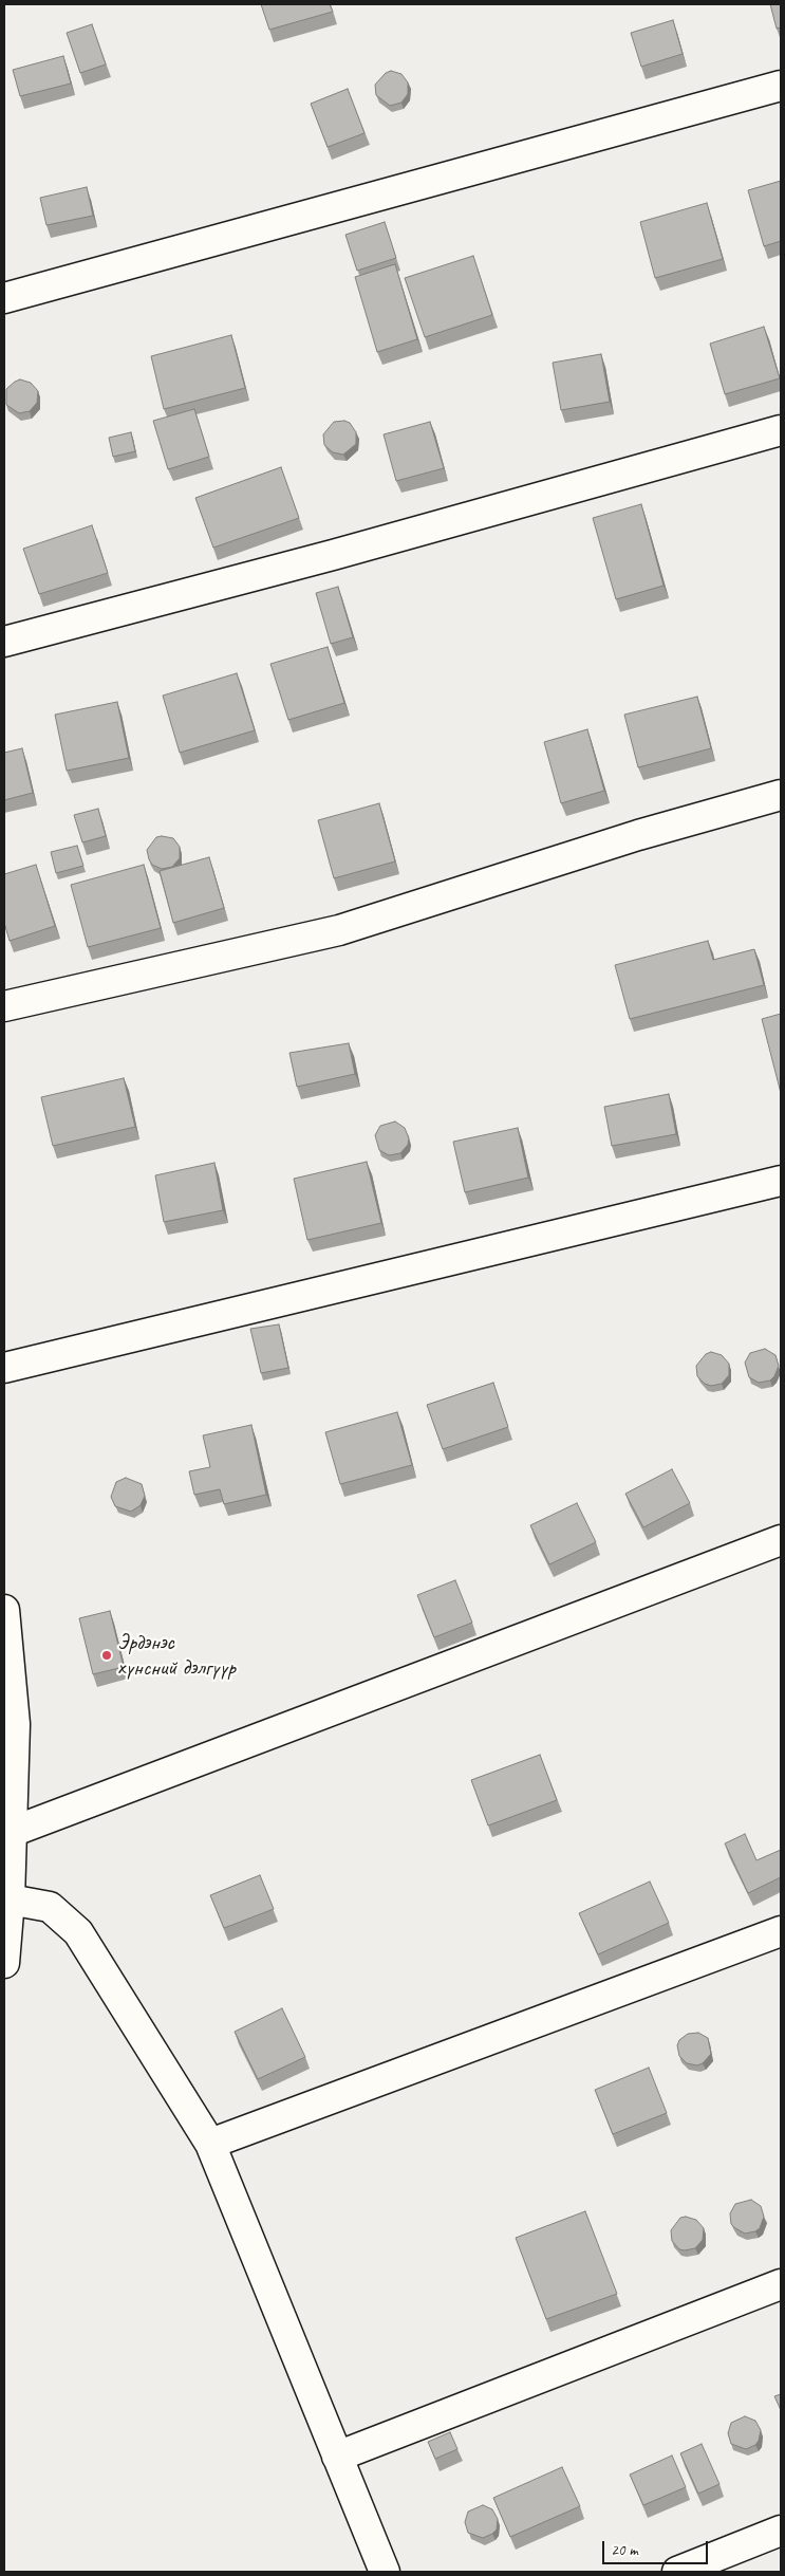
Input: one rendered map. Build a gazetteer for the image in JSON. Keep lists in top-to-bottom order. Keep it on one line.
{"places":["Эрдэнэс хүнсний дэлгүүр"],"scale_bar":"20 m"}
